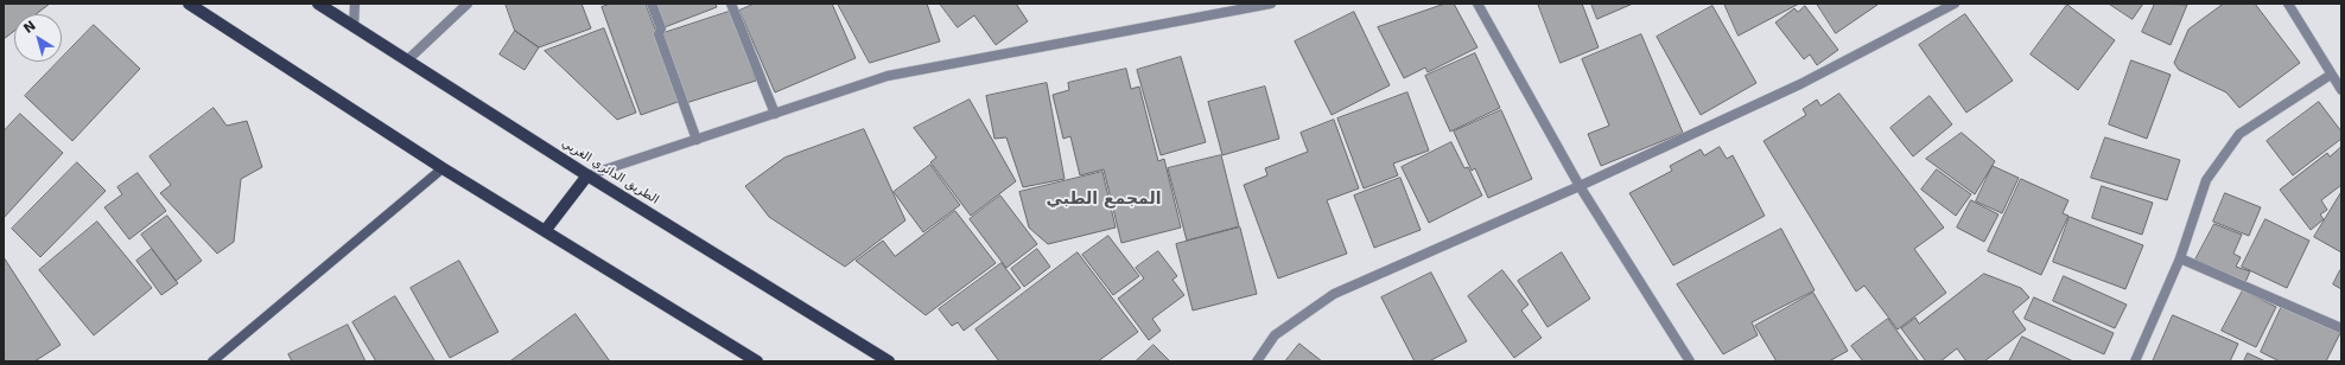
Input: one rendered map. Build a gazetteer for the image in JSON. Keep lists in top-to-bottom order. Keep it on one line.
{"streets":{"main road":["الطريق الدائري الغربي"]},"districts":["المجمع الطبي"],"north":"top left"}
